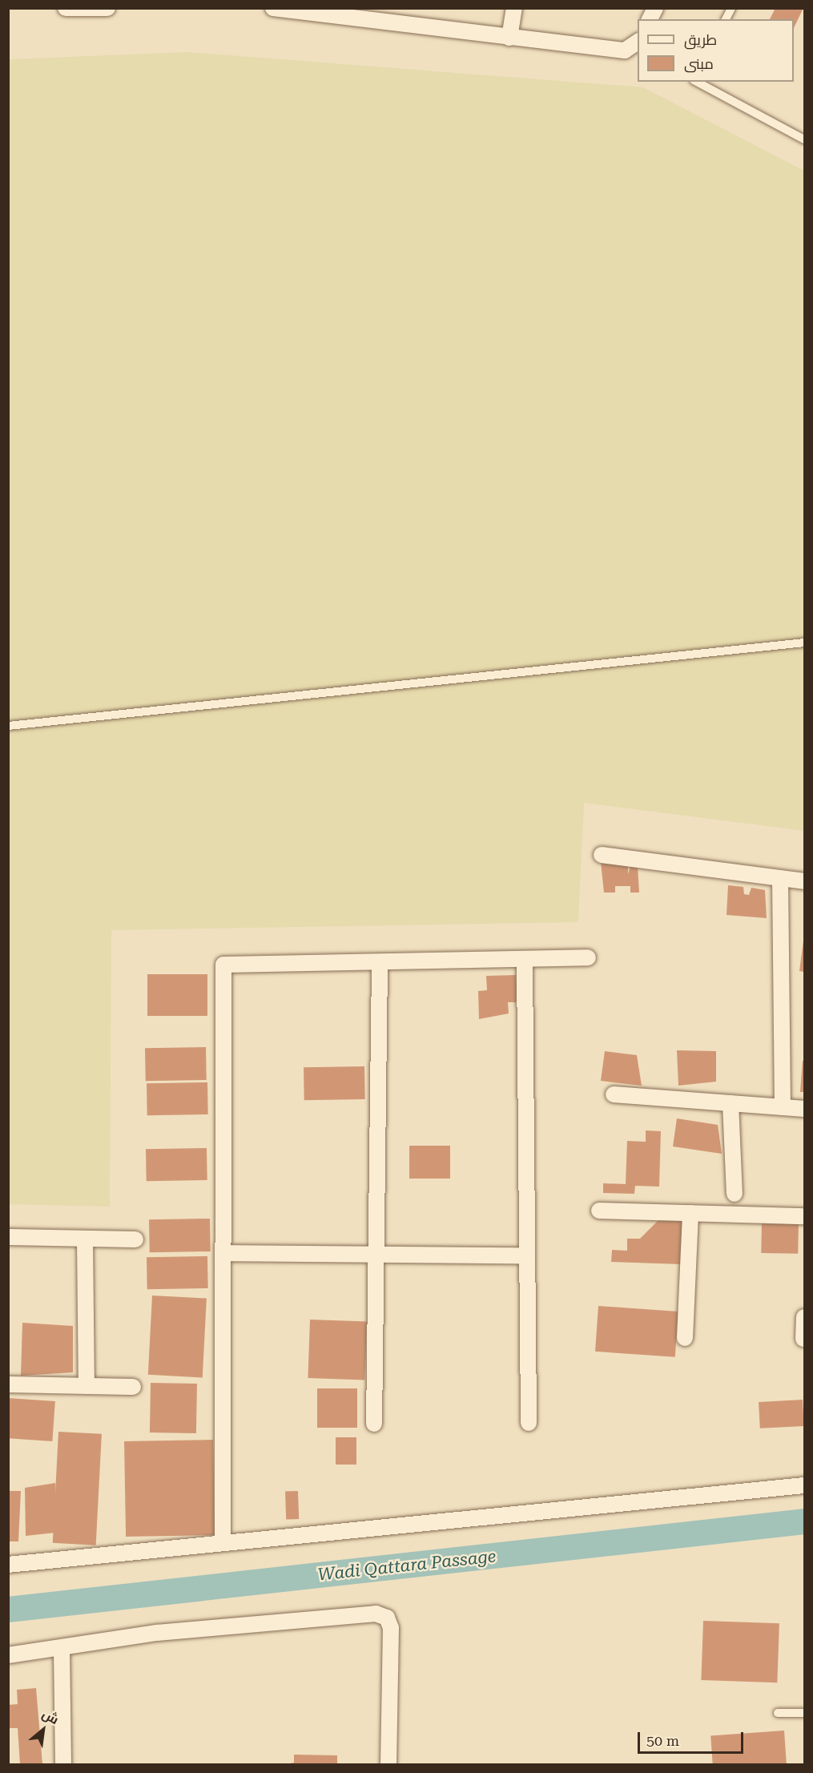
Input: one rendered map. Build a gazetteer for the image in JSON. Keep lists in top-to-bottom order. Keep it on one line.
{"water":["Wadi Qattara Passage"],"legend":["طريق","مبنى"],"scale_bar":"50 m","north":"top right"}
